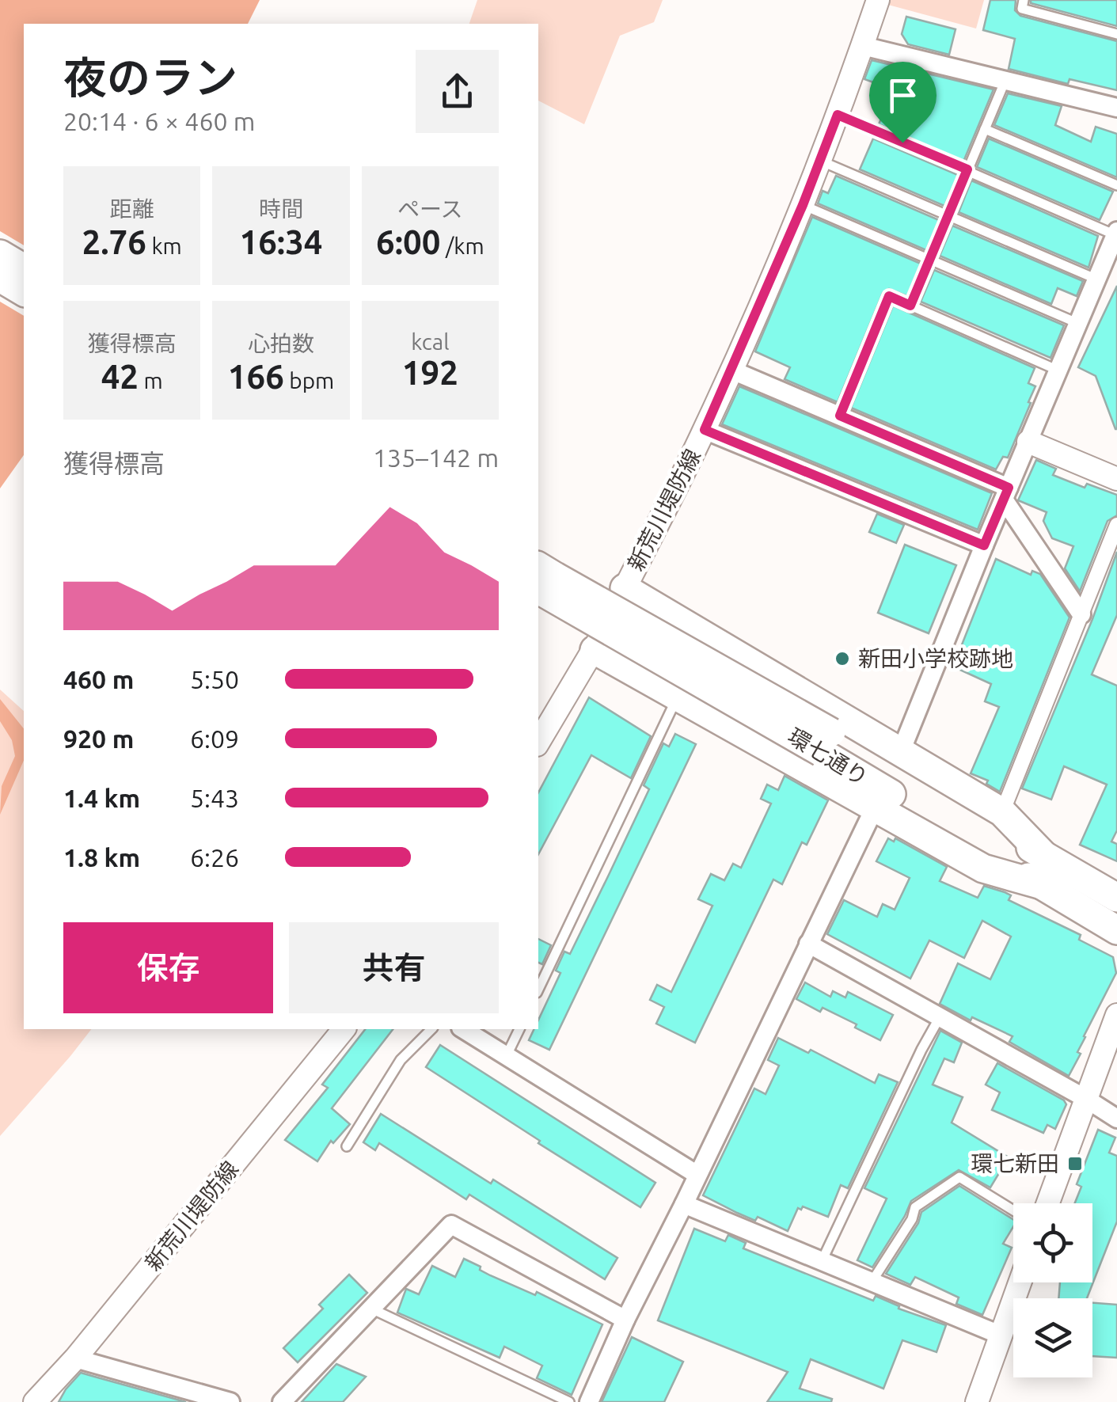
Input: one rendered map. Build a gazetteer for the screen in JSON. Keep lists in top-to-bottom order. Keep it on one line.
{"streets":{"main road":["環七通り"],"street":["新荒川堤防線"]},"places":{"other":["新田小学校跡地"],"transit":["環七新田"]},"page":{"heading":["夜のラン","20:14 · 6 × 460 m"],"stats":[["距離","2.76 km"],["時間","16:34"],["ペース","6:00 /km"],["獲得標高","42 m"],["心拍数","166 bpm"],["kcal","192"]],"chart":["獲得標高","135–142 m"],"list":[{"name":"460 m","note":"5:50"},{"name":"920 m","note":"6:09"},{"name":"1.4 km","note":"5:43"},{"name":"1.8 km","note":"6:26"}],"buttons":["保存","共有"]}}
